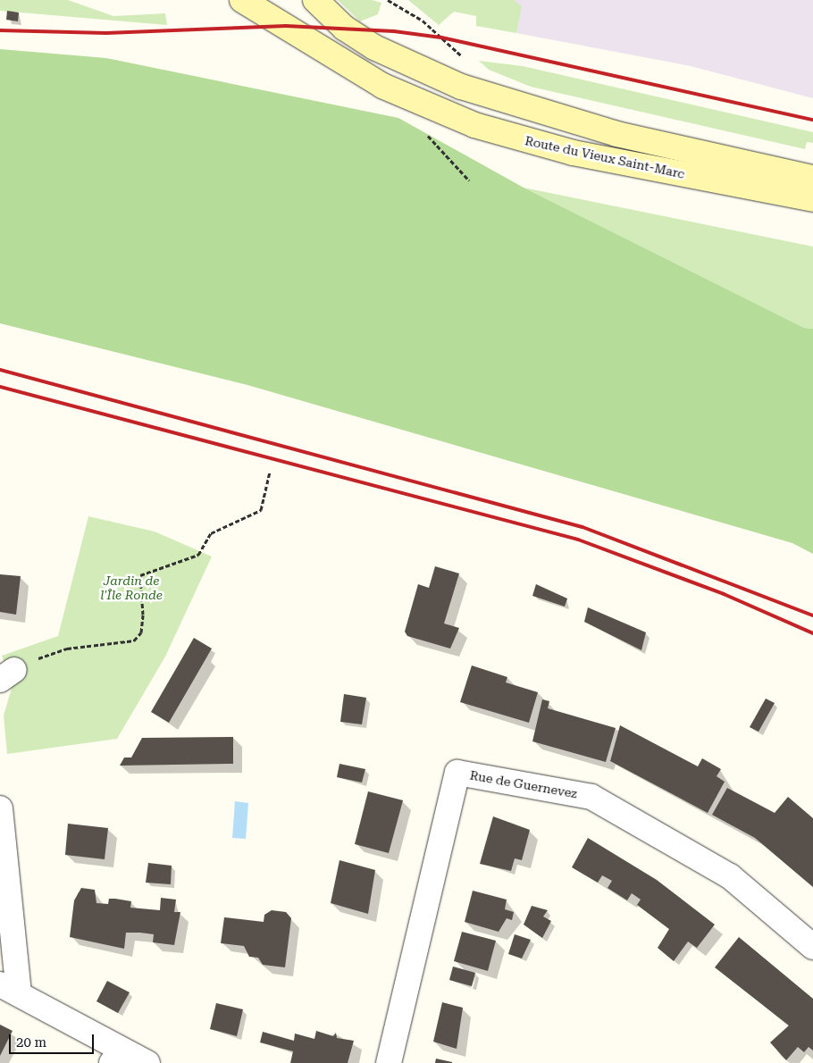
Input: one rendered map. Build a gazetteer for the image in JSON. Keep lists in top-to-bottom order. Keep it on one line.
{"streets":{"main road":["Route du Vieux Saint-Marc"],"street":["Rue de Guernevez"]},"parks":["Jardin de l'Île Ronde"],"scale_bar":"20 m"}
